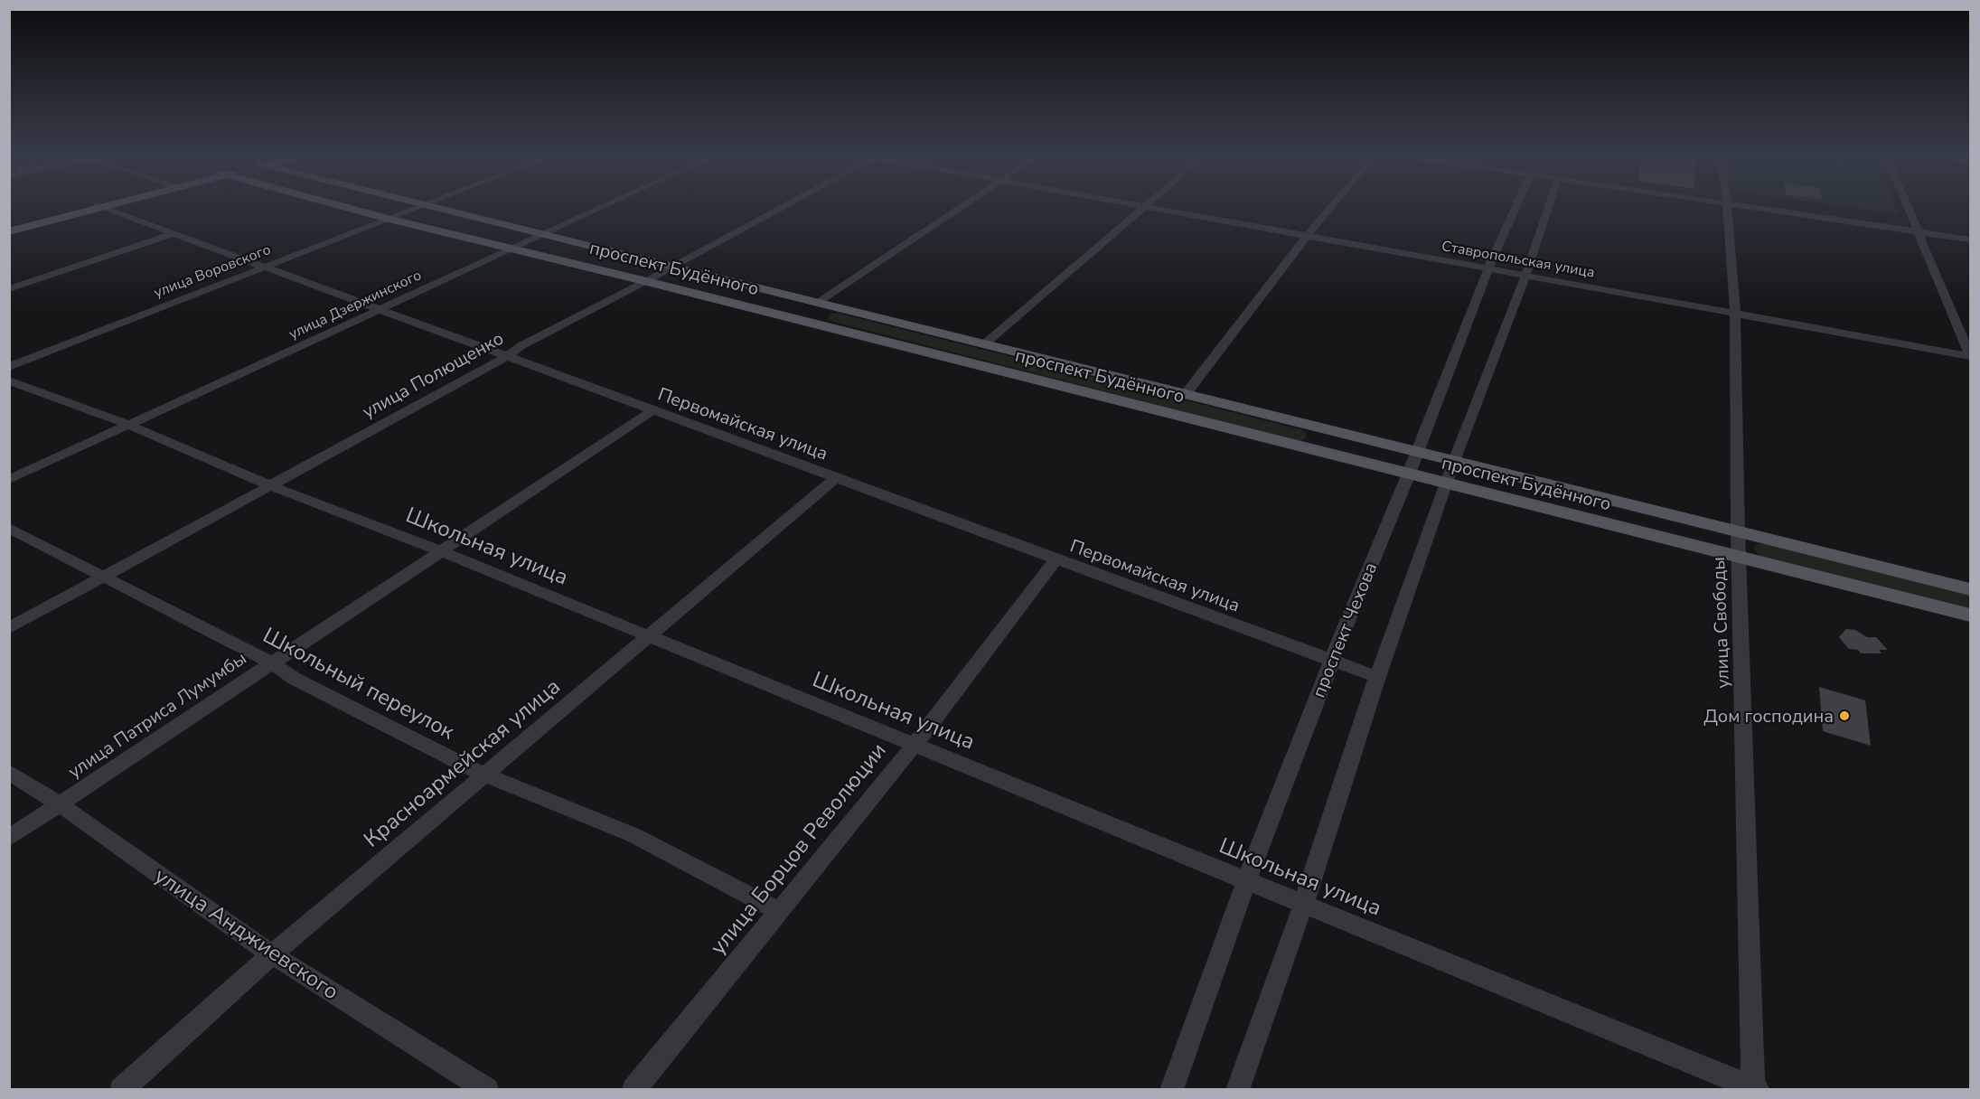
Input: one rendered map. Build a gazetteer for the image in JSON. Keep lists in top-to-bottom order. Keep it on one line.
{"streets":{"main road":["проспект Будённого"],"street":["Ставропольская улица","улица Воровского","улица Дзержинского","улица Полющенко","Первомайская улица","Школьная улица","улица Свободы","проспект Чехова","Школьный переулок","улица Патриса Лумумбы","Красноармейская улица","улица Борцов Революции","улица Анджиевского"]},"crossings":[["Ставропольская улица","улица Свободы"],["Ставропольская улица","проспект Чехова"],["проспект Будённого","улица Воровского"],["проспект Будённого","улица Дзержинского"],["проспект Будённого","улица Полющенко"],["проспект Будённого","улица Свободы"],["проспект Будённого","проспект Чехова"],["улица Воровского","Первомайская улица"],["улица Дзержинского","Первомайская улица"],["улица Дзержинского","Школьная улица"],["улица Полющенко","Первомайская улица"],["улица Полющенко","Школьная улица"],["улица Полющенко","Школьный переулок"],["Первомайская улица","проспект Чехова"],["Первомайская улица","улица Патриса Лумумбы"],["Первомайская улица","Красноармейская улица"],["Первомайская улица","улица Борцов Революции"],["Школьная улица","улица Свободы"],["Школьная улица","проспект Чехова"],["Школьная улица","улица Патриса Лумумбы"],["Школьная улица","Красноармейская улица"],["Школьная улица","улица Борцов Революции"],["Школьный переулок","улица Патриса Лумумбы"],["Школьный переулок","Красноармейская улица"],["Школьный переулок","улица Борцов Революции"],["улица Патриса Лумумбы","улица Анджиевского"],["Красноармейская улица","улица Анджиевского"]],"places":["Дом господина"]}
